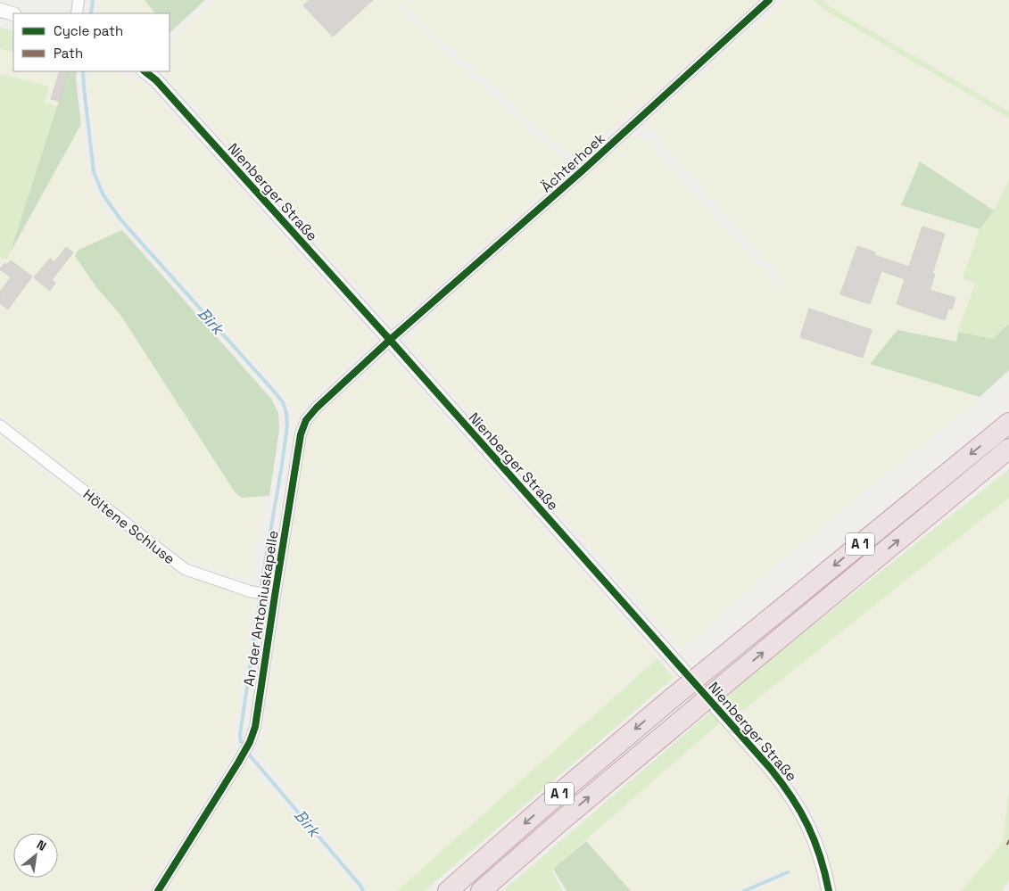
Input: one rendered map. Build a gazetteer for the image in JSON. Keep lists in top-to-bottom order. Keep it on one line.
{"streets":{"highway":["A 1"],"street":["Ächterhoek","Nienberger Straße","Höltene Schluse","An der Antoniuskapelle"]},"crossings":[["Ächterhoek","Nienberger Straße"],["Ächterhoek","An der Antoniuskapelle"],["Nienberger Straße","An der Antoniuskapelle"],["Höltene Schluse","An der Antoniuskapelle"]],"water":["Birk"],"legend":["Cycle path","Path"],"north":"top right"}
